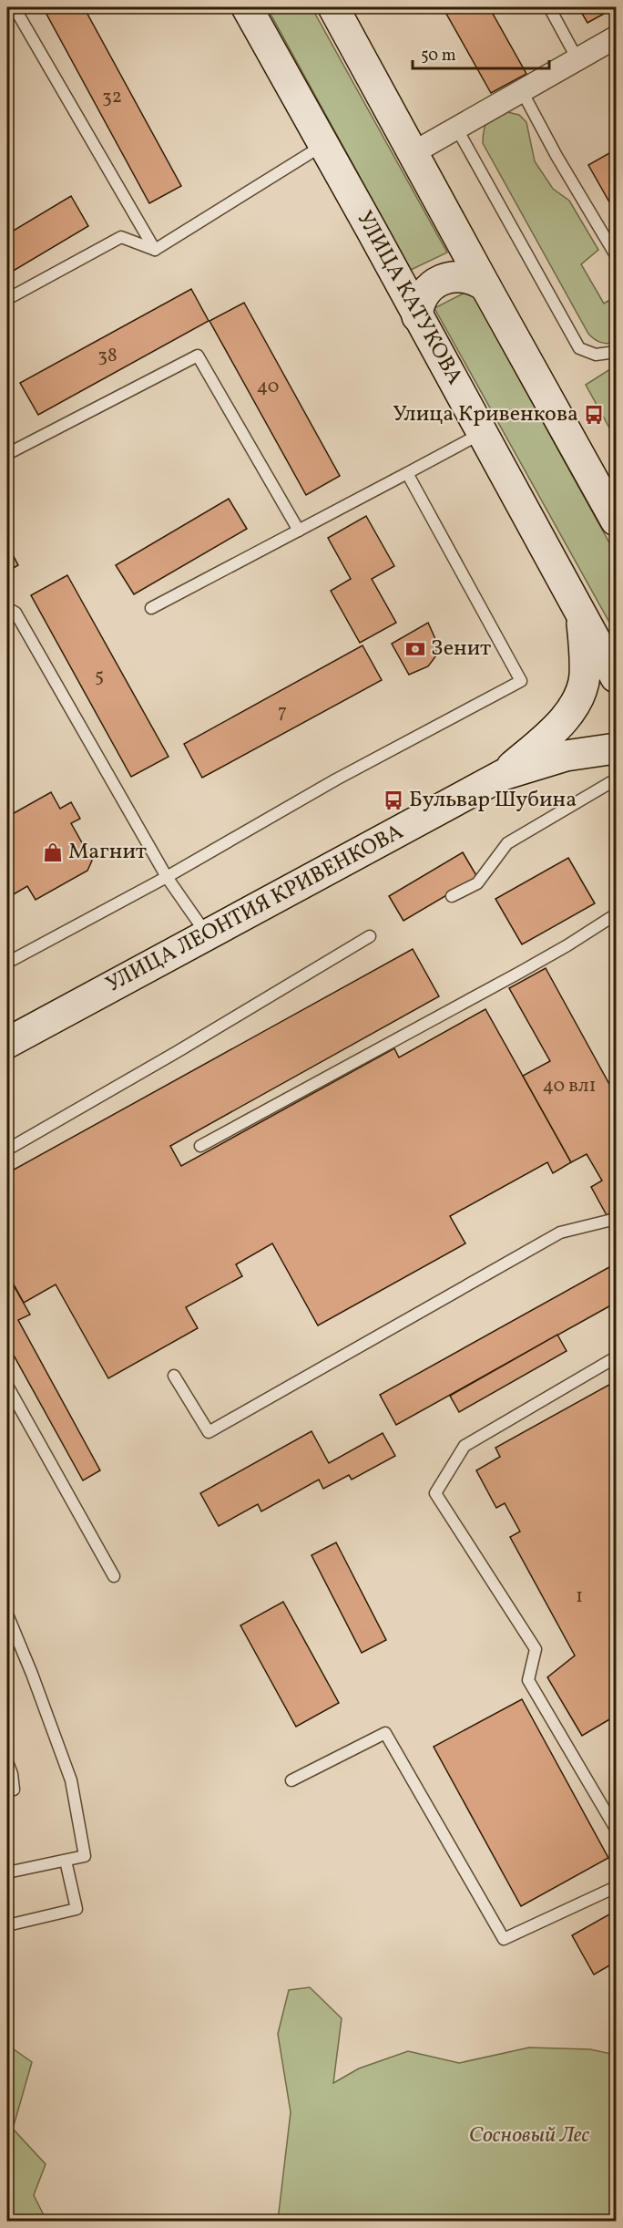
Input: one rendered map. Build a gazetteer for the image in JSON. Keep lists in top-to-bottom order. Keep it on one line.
{"streets":{"main road":["УЛИЦА КАТУКОВА","УЛИЦА ЛЕОНТИЯ КРИВЕНКОВА"]},"parks":["Сосновый Лес"],"places":{"bus stop":["Улица Кривенкова","Бульвар Шубина"],"bank":["Зенит"],"shop":["Магнит"]},"house_numbers":["32","38","40","5","7","40 вл1","1"],"scale_bar":"50 m"}
